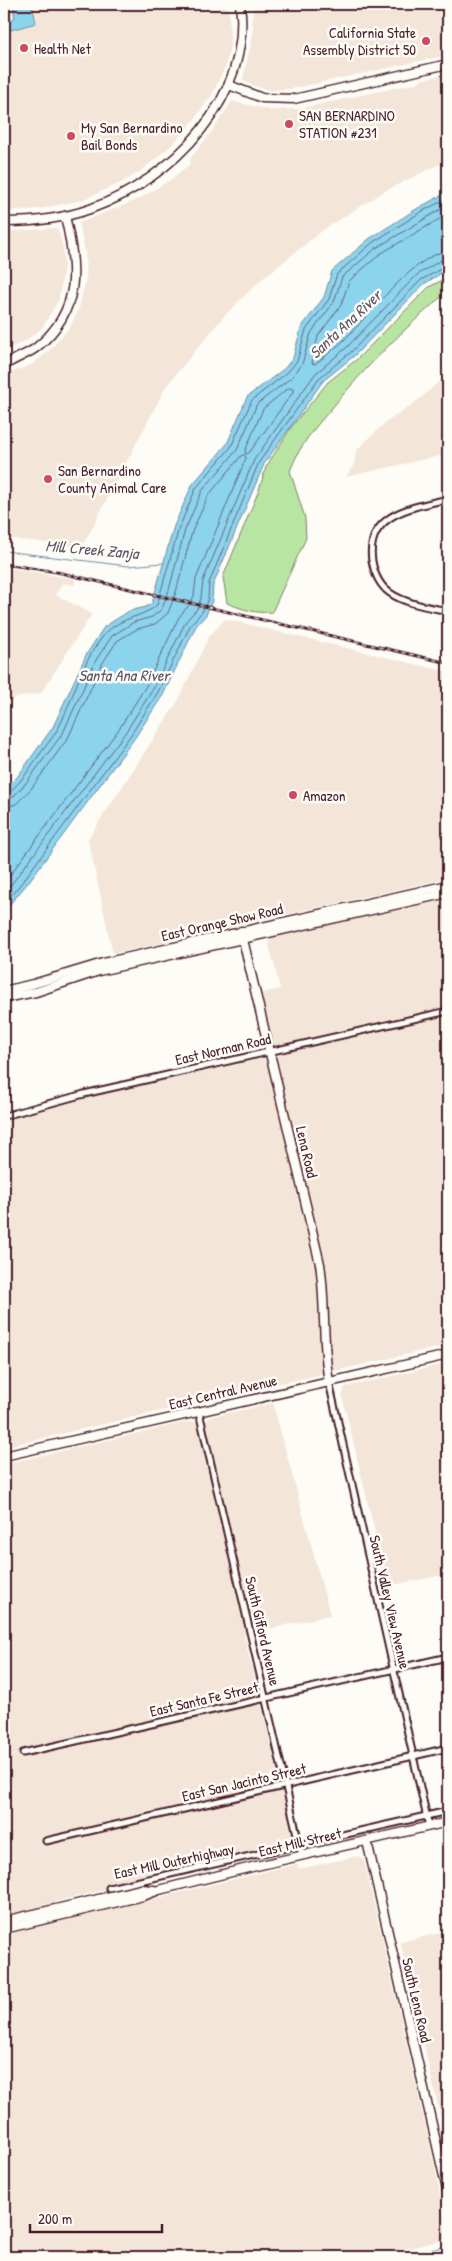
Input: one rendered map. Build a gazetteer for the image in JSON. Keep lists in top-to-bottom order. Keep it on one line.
{"streets":{"street":["East Orange Show Road","East Norman Road","Lena Road","East Central Avenue","South Valley View Avenue","South Gifford Avenue","East Santa Fe Street","East San Jacinto Street","East Mill Street","East Mill Outerhighway","South Lena Road"]},"crossings":[["East Orange Show Road","Lena Road"],["East Norman Road","Lena Road"],["Lena Road","East Central Avenue"],["Lena Road","South Valley View Avenue"],["East Central Avenue","South Valley View Avenue"],["East Central Avenue","South Gifford Avenue"],["South Valley View Avenue","East Santa Fe Street"],["South Valley View Avenue","East San Jacinto Street"],["South Valley View Avenue","East Mill Street"],["South Valley View Avenue","East Mill Outerhighway"],["South Gifford Avenue","East Santa Fe Street"],["South Gifford Avenue","East San Jacinto Street"],["South Gifford Avenue","East Mill Street"],["South Gifford Avenue","East Mill Outerhighway"],["East Mill Street","South Lena Road"]],"water":["Santa Ana River","Mill Creek Zanja"],"places":["California State Assembly District 50","Health Net","SAN BERNARDINO STATION #231","My San Bernardino Bail Bonds","San Bernardino County Animal Care","Amazon"],"scale_bar":"200 m"}
